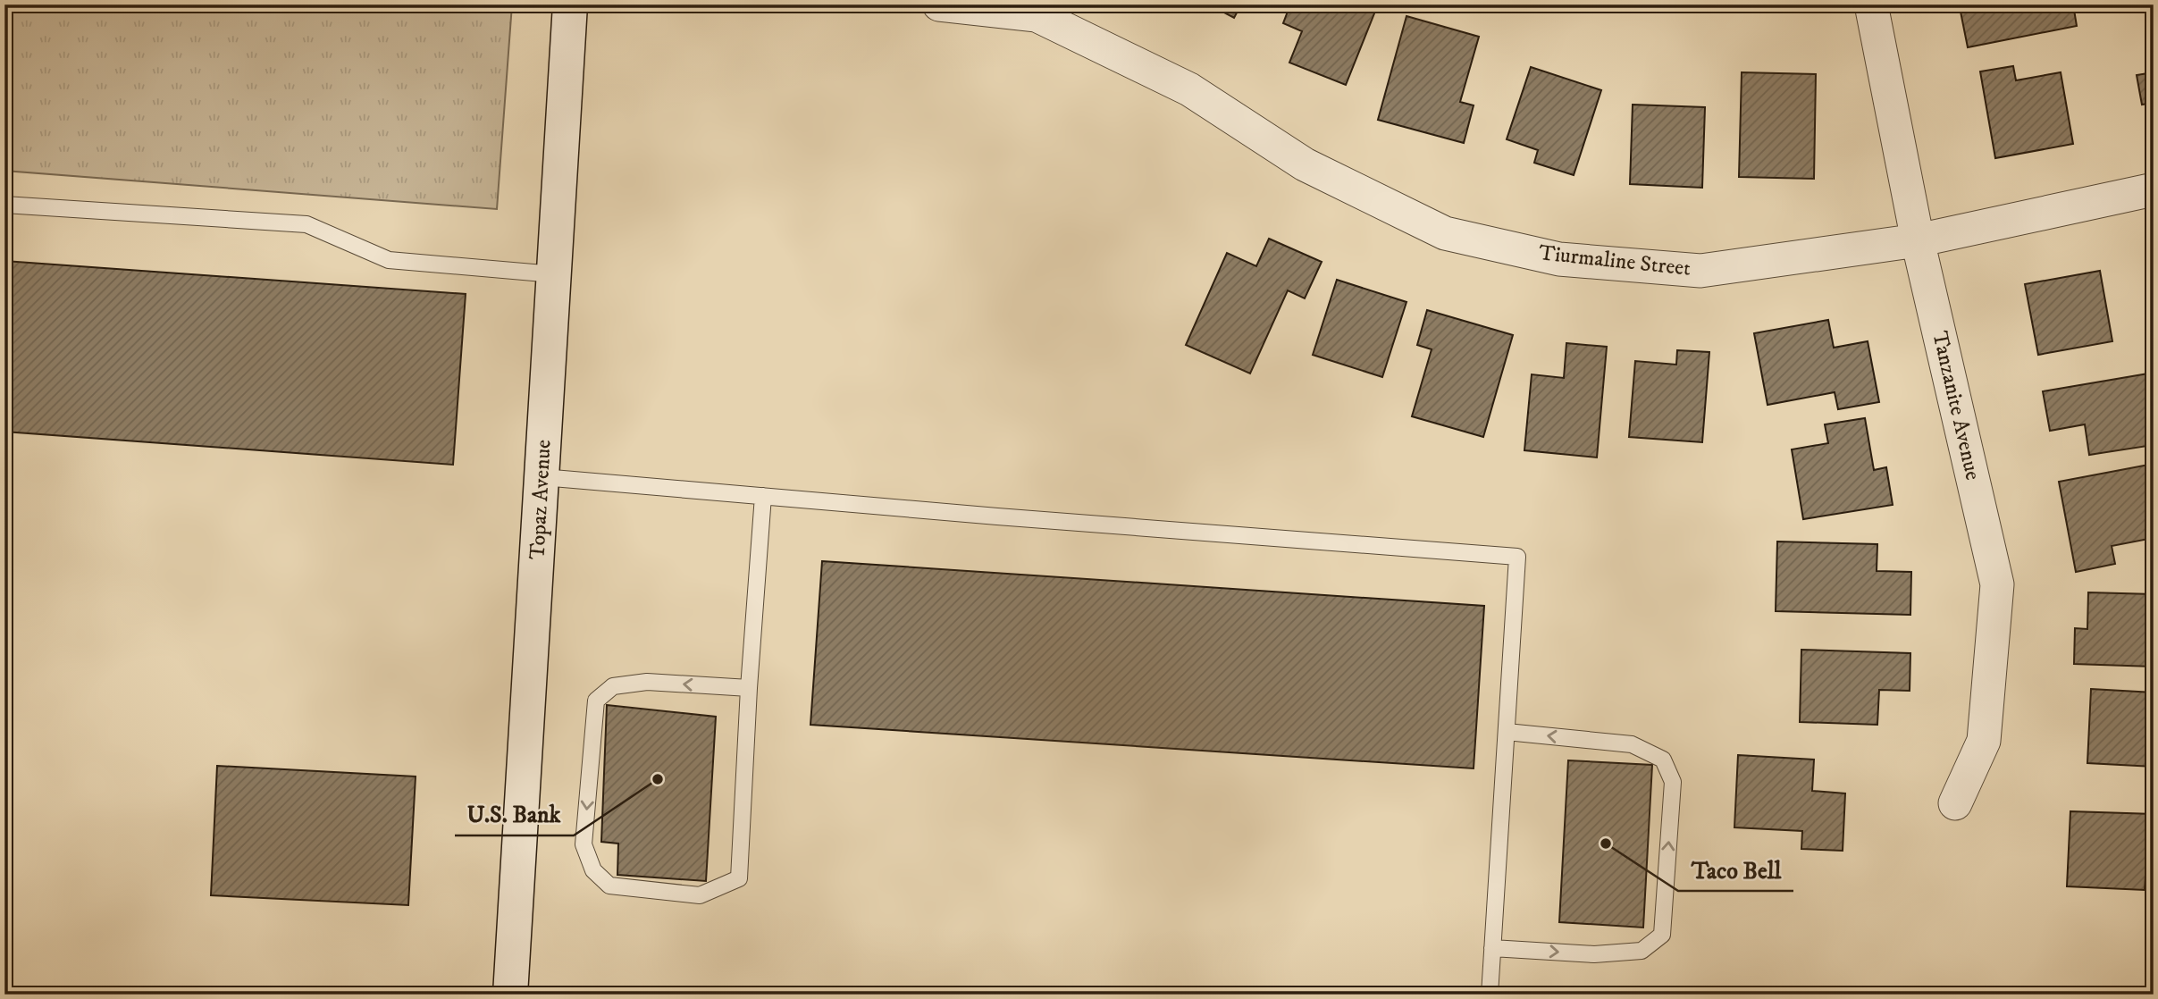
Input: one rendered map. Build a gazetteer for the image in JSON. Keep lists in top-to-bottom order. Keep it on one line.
{"streets":{"street":["Tiurmaline Street","Tanzanite Avenue","Topaz Avenue"]},"crossings":[["Tiurmaline Street","Tanzanite Avenue"]],"places":["U.S. Bank","Taco Bell"]}
